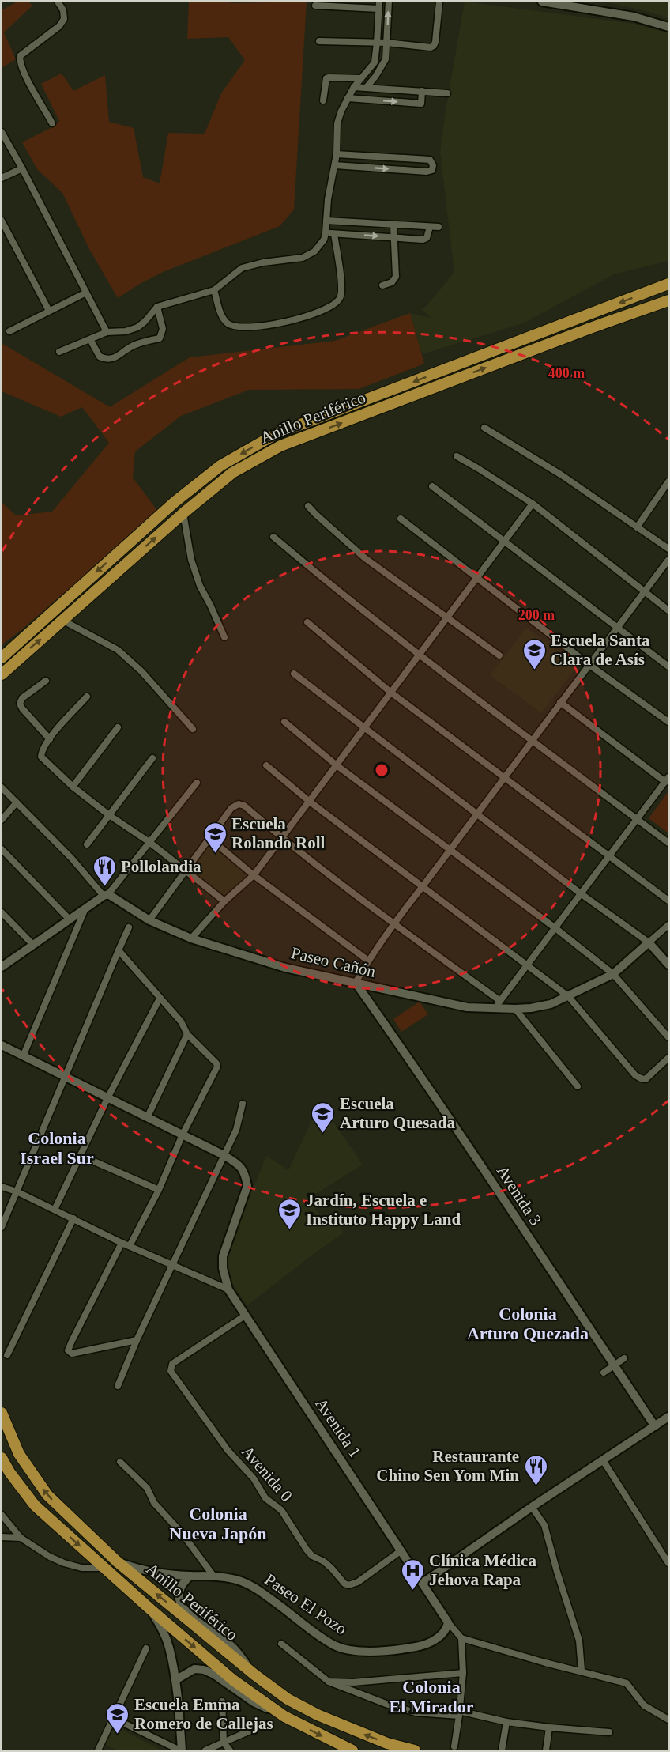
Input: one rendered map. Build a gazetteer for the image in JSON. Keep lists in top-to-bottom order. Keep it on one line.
{"streets":{"highway":["Anillo Periférico"],"street":["Paseo Cañón","Avenida 3","Avenida 1","Avenida 0","Paseo El Pozo"]},"crossings":[["Anillo Periférico","Paseo El Pozo"],["Paseo Cañón","Avenida 3"],["Avenida 1","Avenida 0"]],"districts":["Colonia Israel Sur","Colonia Arturo Quezada","Colonia Nueva Japón","Colonia El Mirador"],"places":{"school or university":["Escuela Santa Clara de Asís","Escuela Rolando Roll","Escuela Arturo Quesada","Jardín, Escuela e Instituto Happy Land","Escuela Emma Romero de Callejas"],"restaurant":["Pollolandia","Restaurante Chino Sen Yom Min"],"hospital":["Clínica Médica Jehova Rapa"]},"rings":["400 m","200 m"]}
